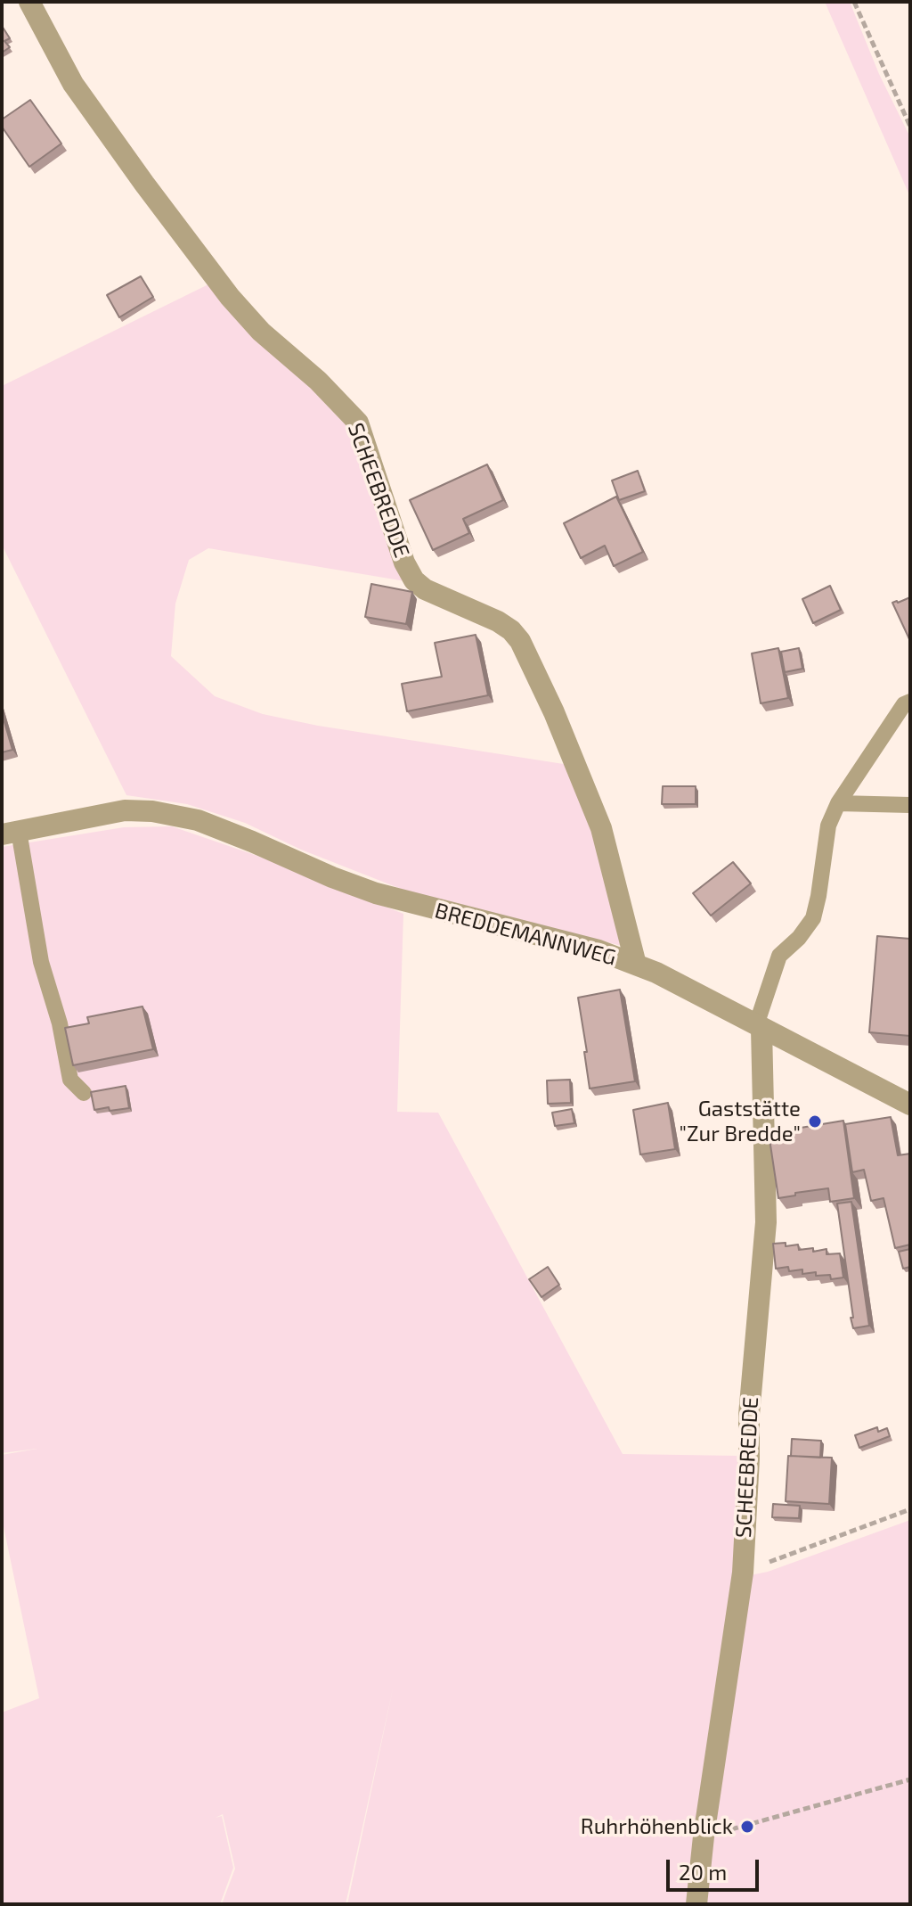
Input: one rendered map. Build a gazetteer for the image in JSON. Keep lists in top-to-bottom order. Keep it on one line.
{"streets":{"street":["SCHEEBREDDE","BREDDEMANNWEG"]},"crossings":[["SCHEEBREDDE","BREDDEMANNWEG"]],"places":["Gaststätte \"Zur Bredde\"","Ruhrhöhenblick"],"scale_bar":"20 m"}
